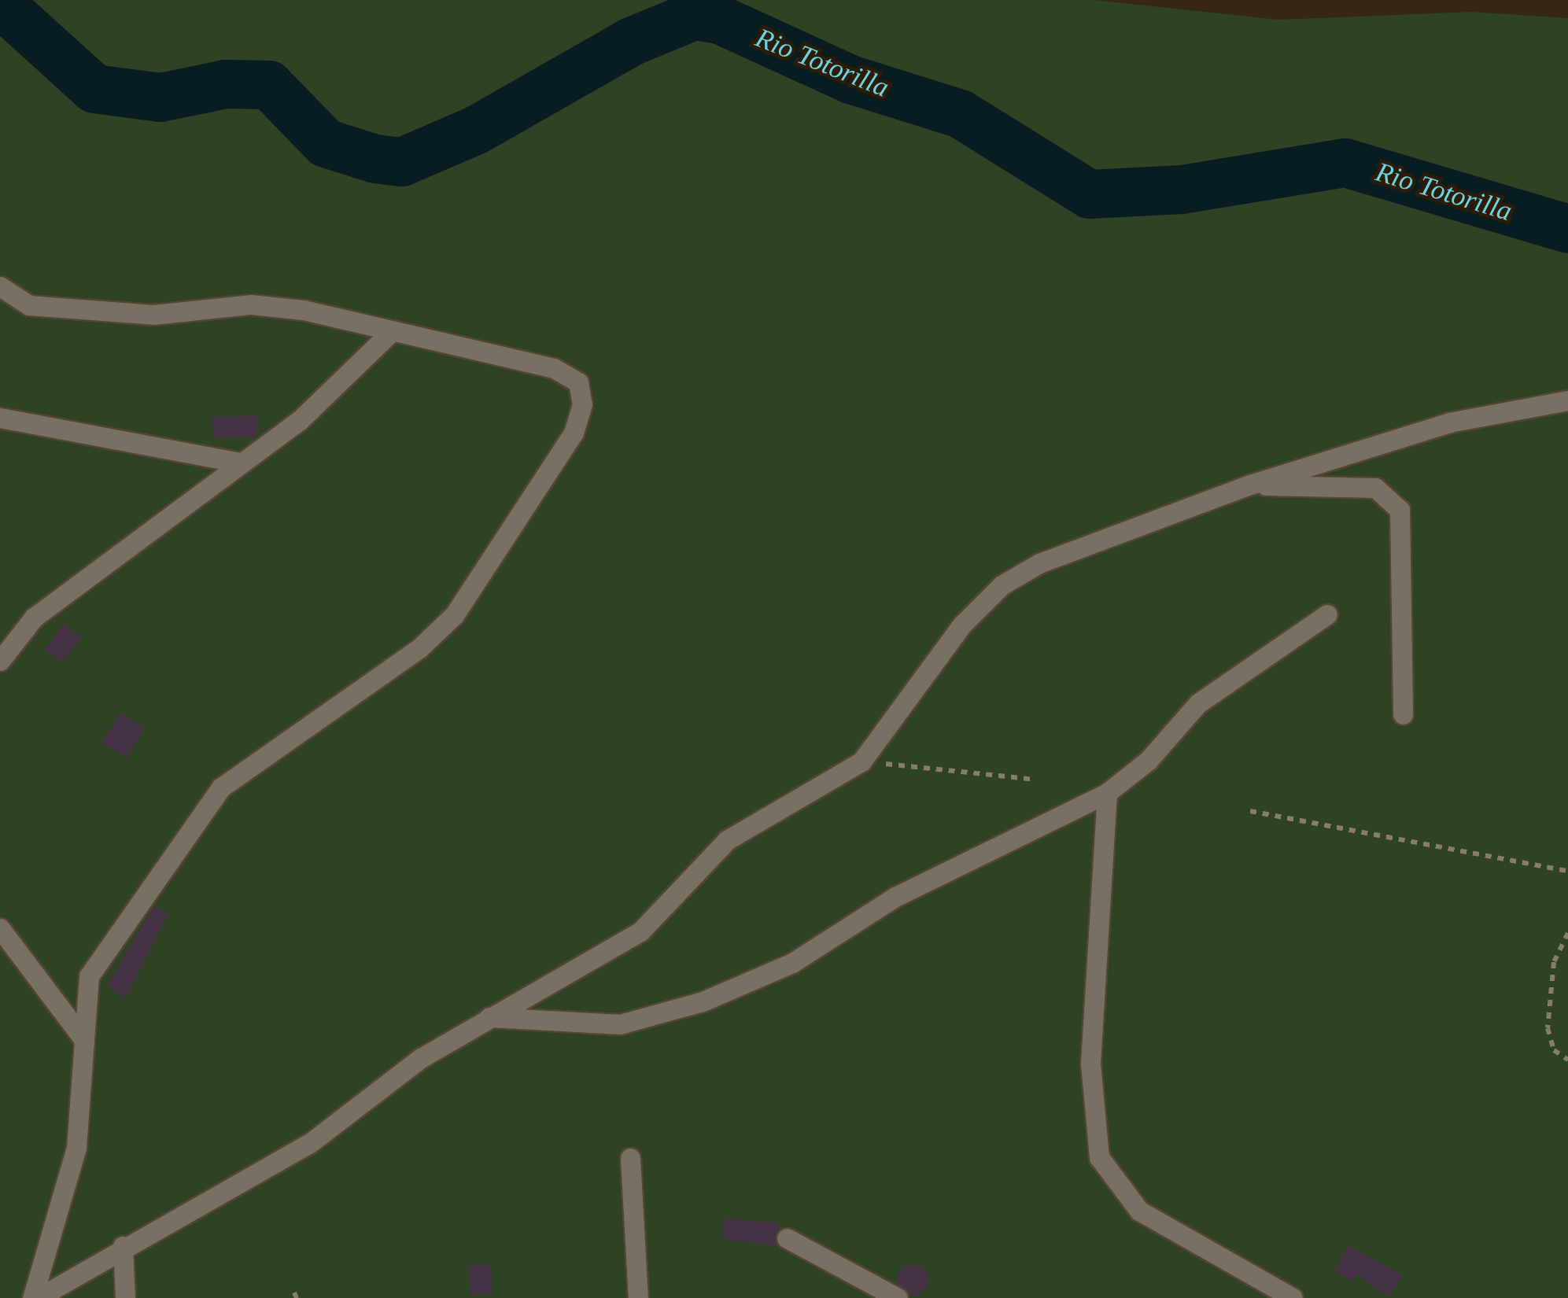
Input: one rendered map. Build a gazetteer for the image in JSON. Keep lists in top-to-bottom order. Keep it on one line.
{"water":["Rio Totorilla"]}
